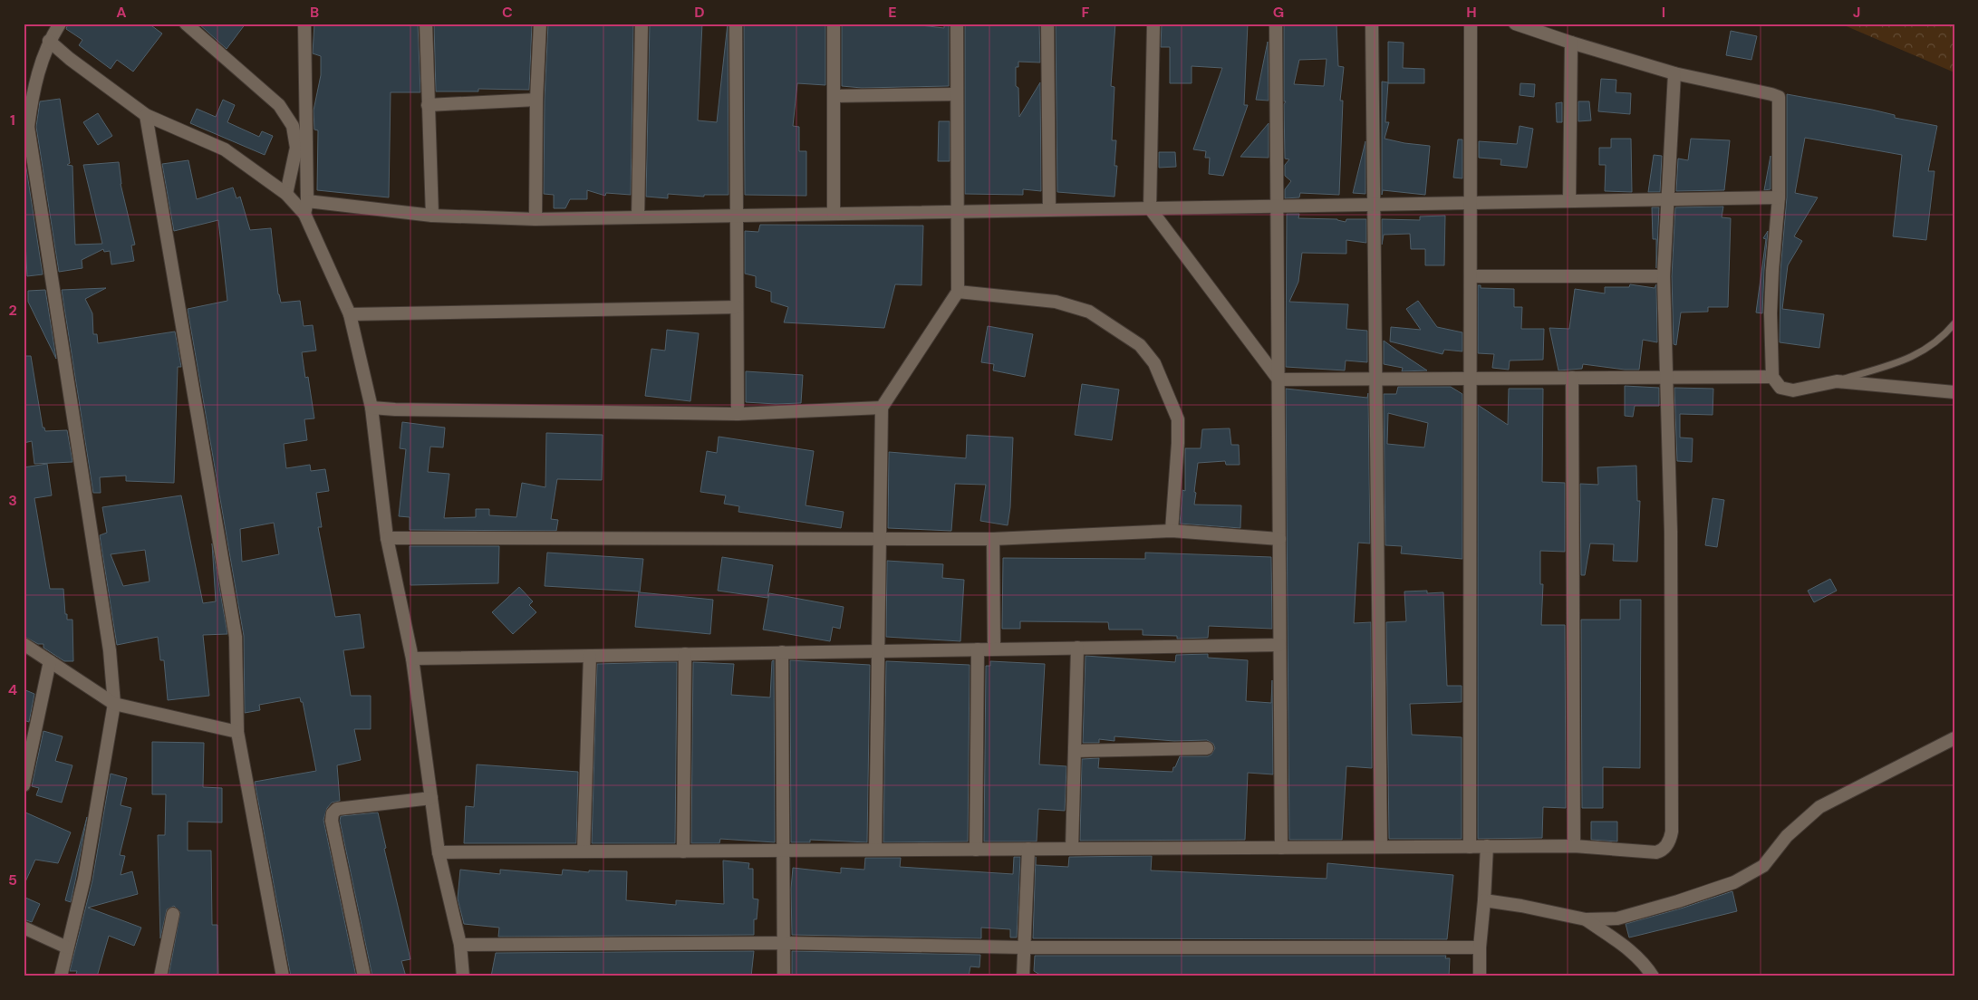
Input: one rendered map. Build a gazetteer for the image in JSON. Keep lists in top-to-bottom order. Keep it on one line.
{"grid":{"columns":["A","B","C","D","E","F","G","H","I","J"],"rows":["1","2","3","4","5"]}}
